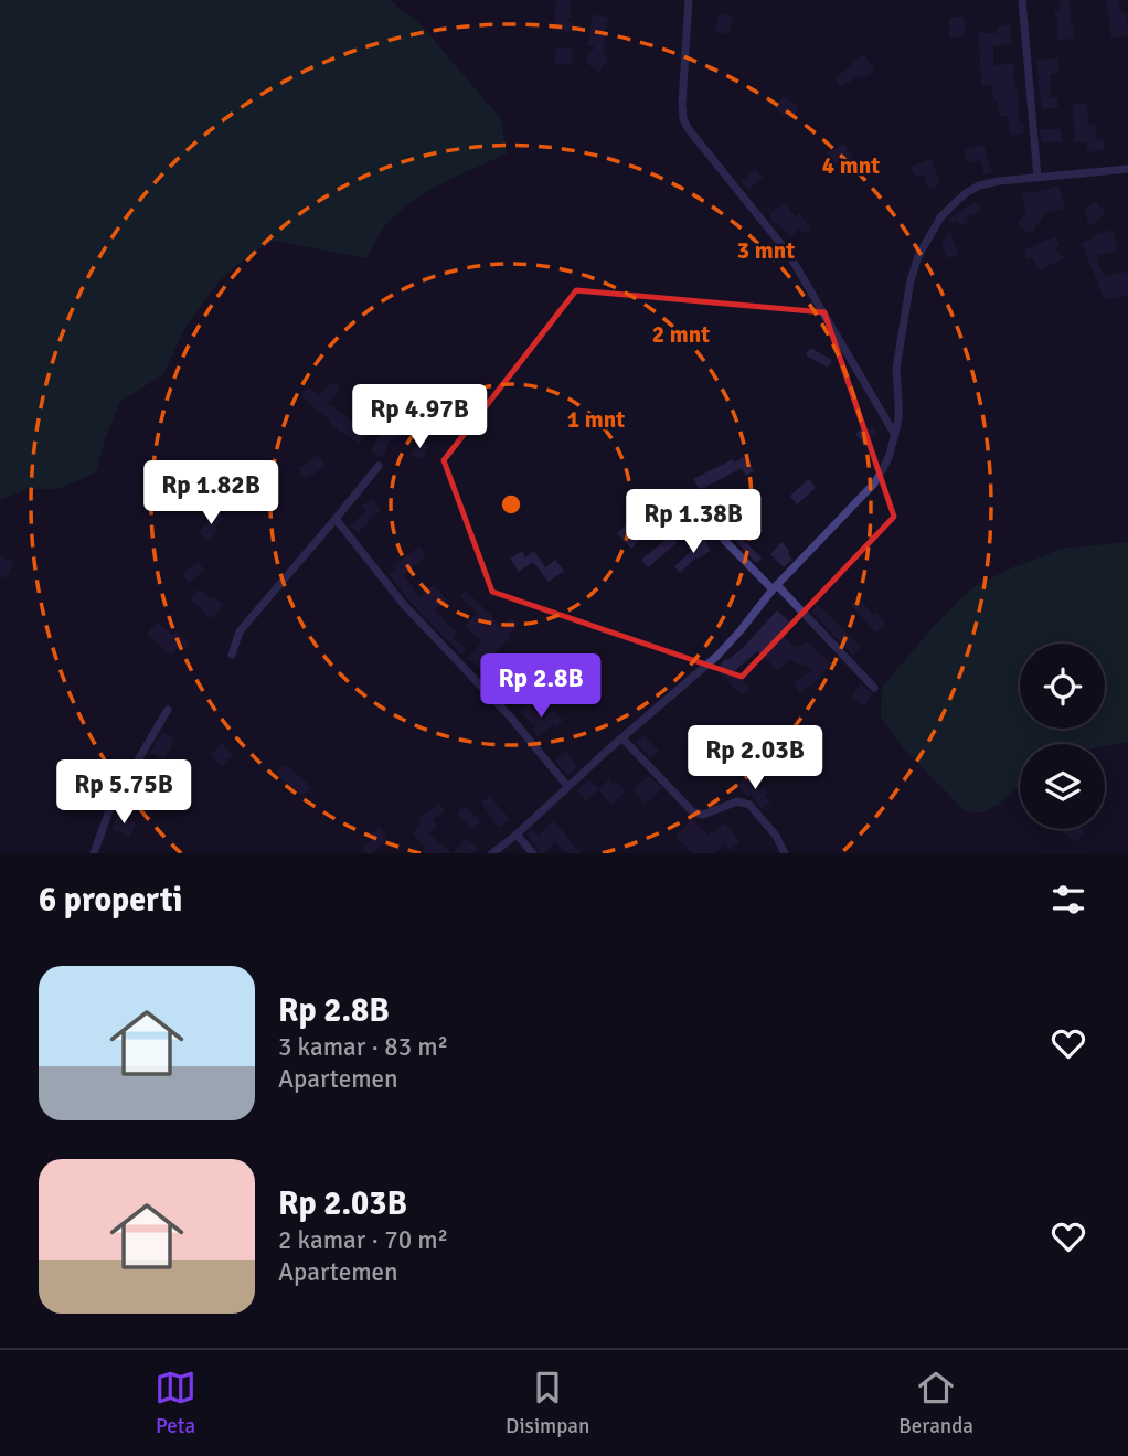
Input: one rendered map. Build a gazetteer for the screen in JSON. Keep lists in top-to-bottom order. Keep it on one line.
{"page":{"price":["Rp 4.97B","Rp 1.82B","Rp 1.38B","Rp 2.8B","Rp 2.03B","Rp 5.75B"],"heading":"6 properti","list":[{"name":"Rp 2.8B","note":"3 kamar · 83 m² · Apartemen"},{"name":"Rp 2.03B","note":"2 kamar · 70 m² · Apartemen"}],"tabs":["Peta","Disimpan","Beranda"]},"rings":["4 mnt","3 mnt","2 mnt","1 mnt"]}
